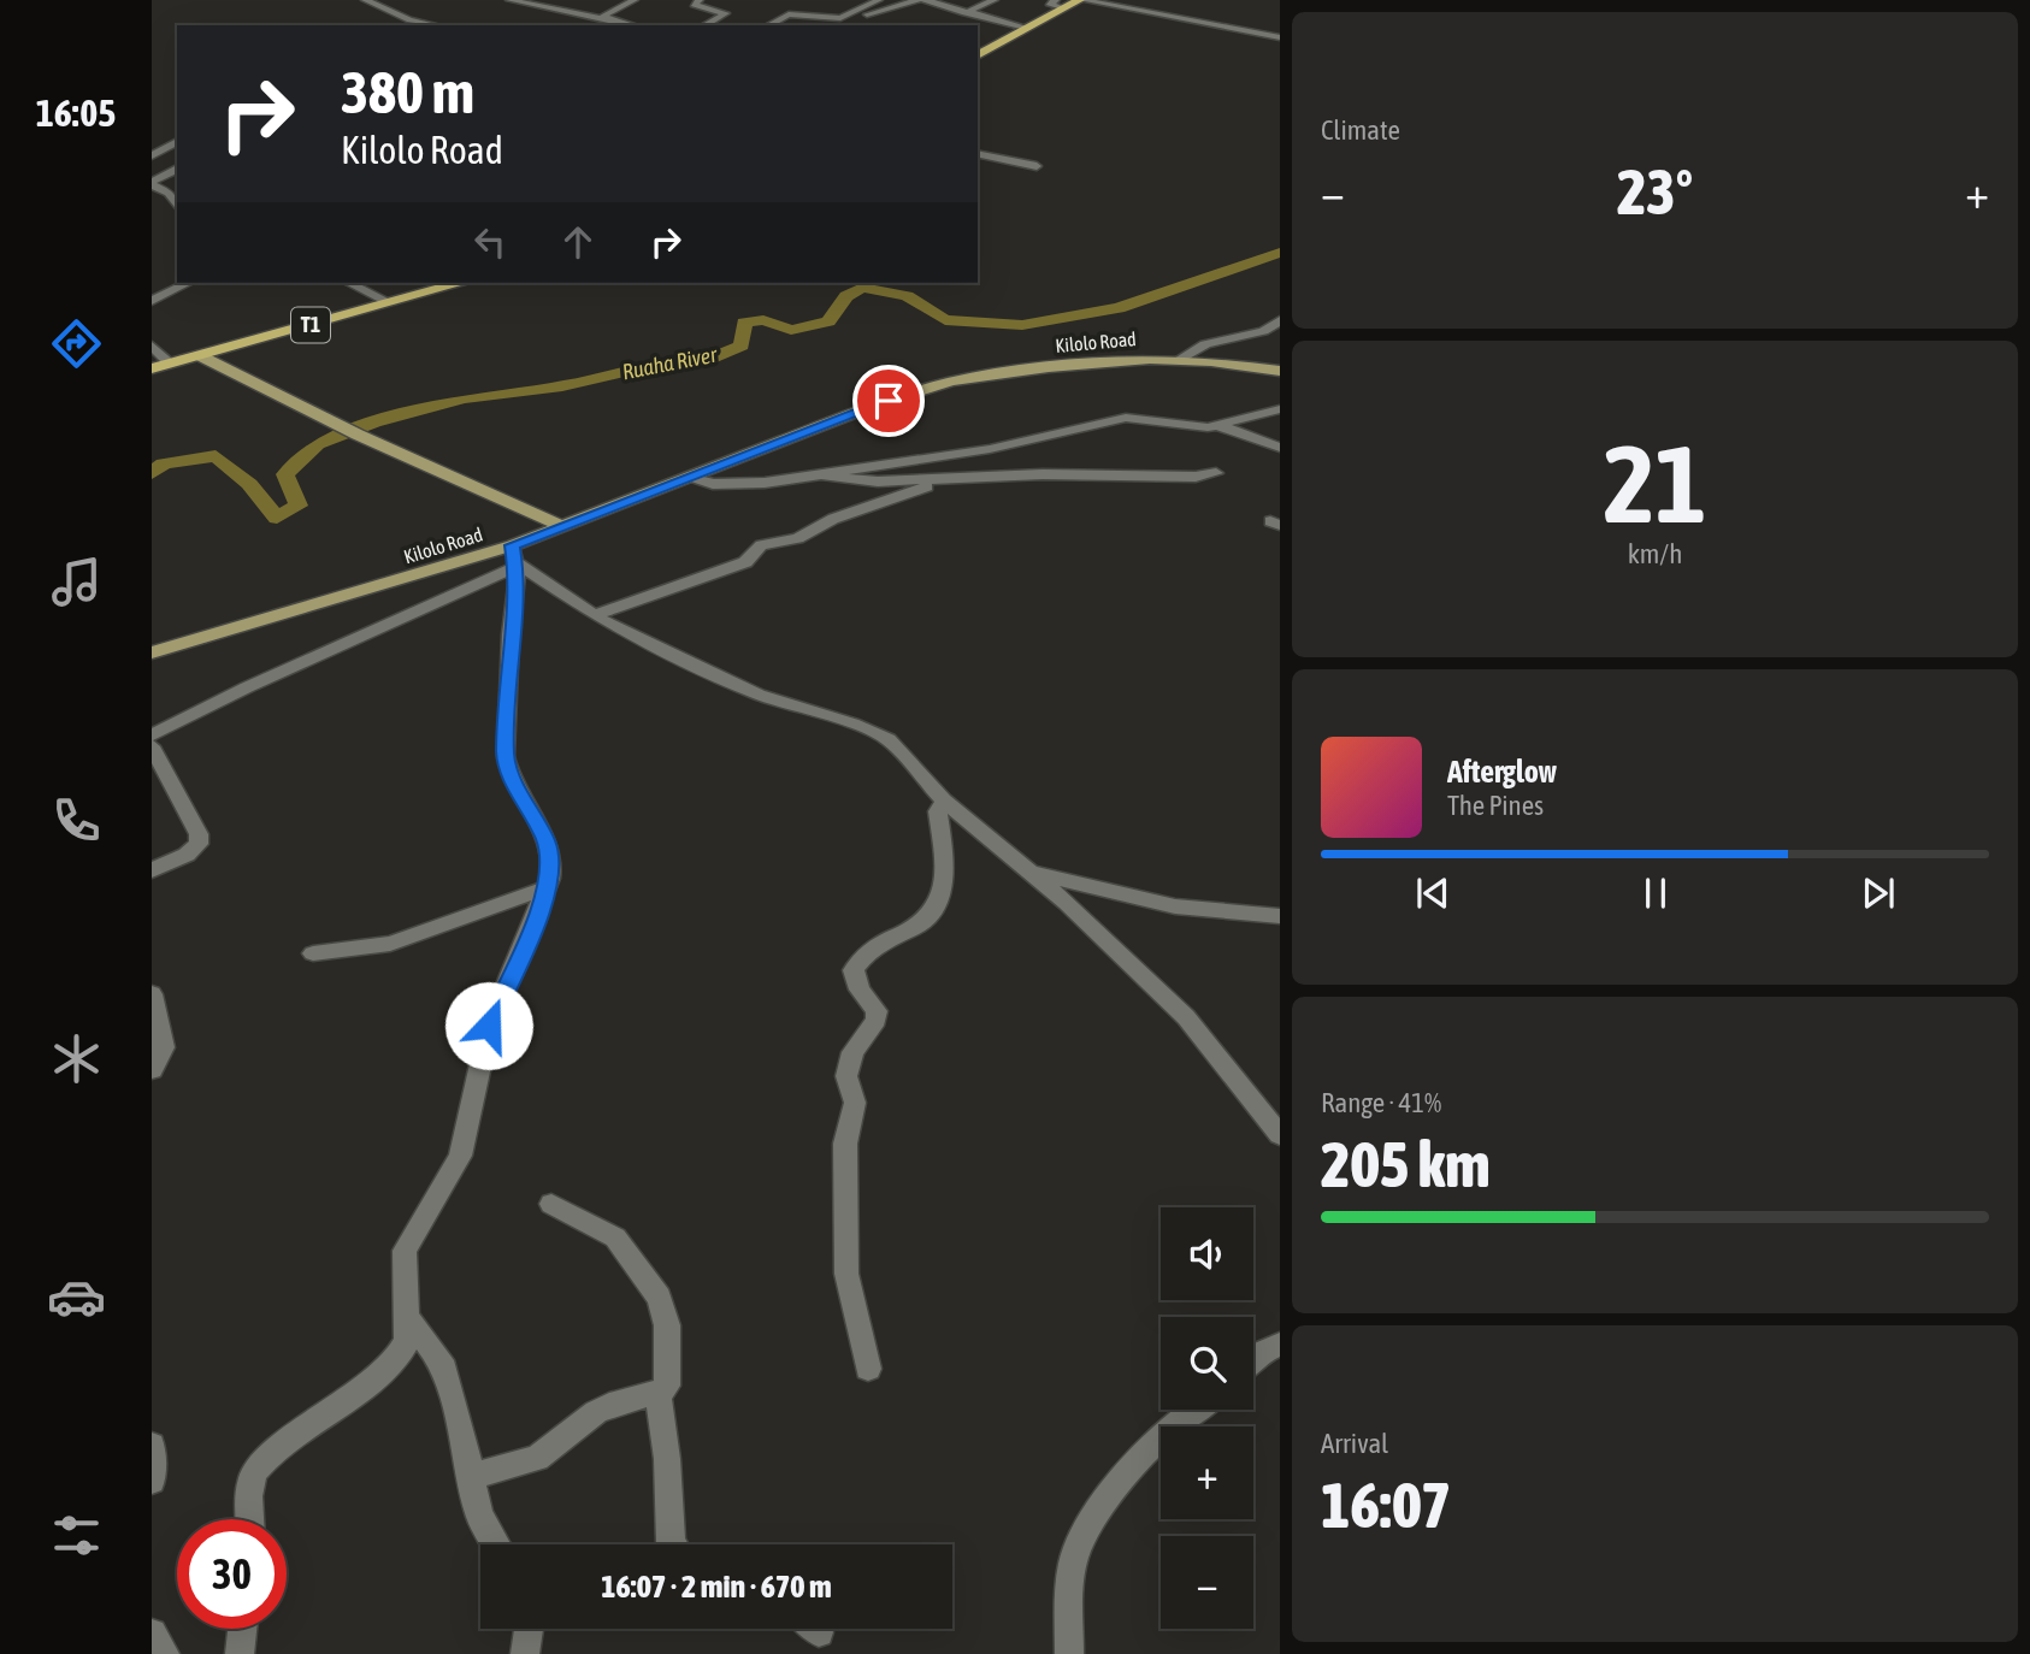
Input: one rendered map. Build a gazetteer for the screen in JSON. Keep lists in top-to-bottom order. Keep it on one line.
{"streets":{"highway":["T1"],"main road":["Kilolo Road"]},"water":["Ruaha River"],"page":{"tabs":"16:05","tile":["Climate",["21","km/h"],["Range · 41%","205 km"],["Arrival","16:07"]],"turn":["380 m","Kilolo Road"],"heat":["−","23°","+"],"song":["Afterglow","The Pines"],"map_buttons":["+","−"],"limit":"30","trip":"16:07 · 2 min · 670 m"}}
